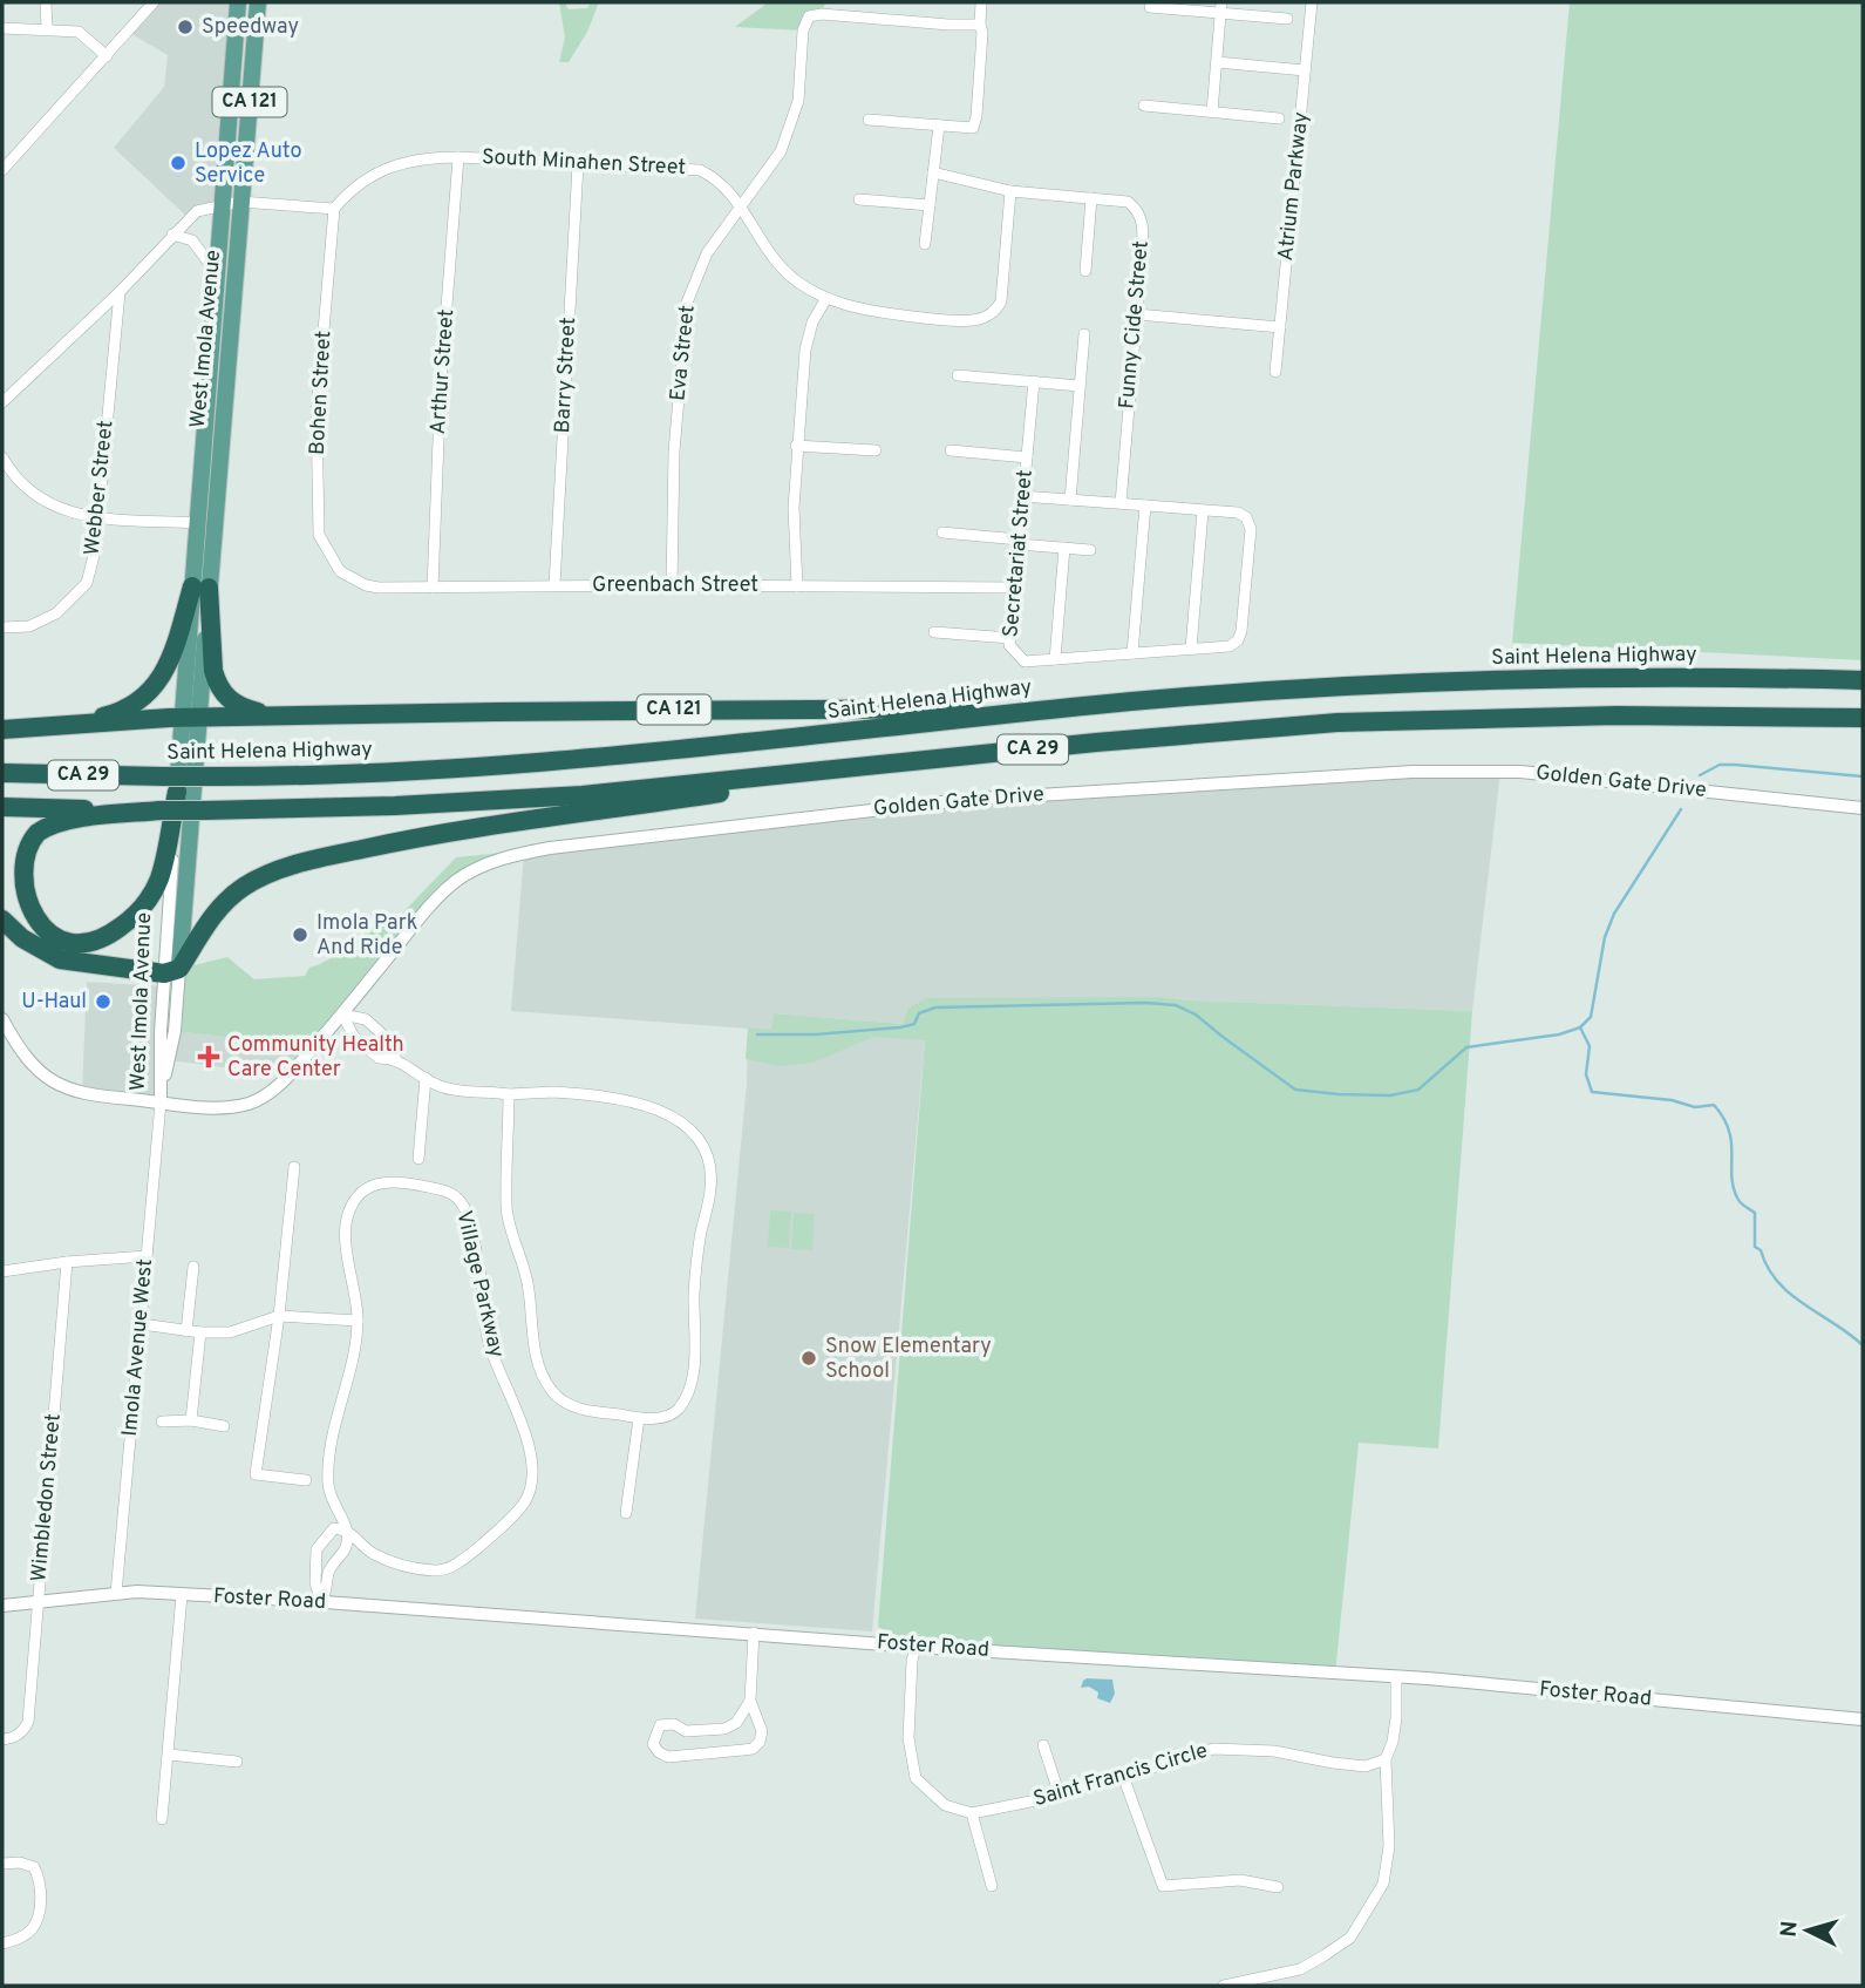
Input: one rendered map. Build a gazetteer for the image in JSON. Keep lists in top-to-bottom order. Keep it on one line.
{"streets":{"highway":["CA 121","Saint Helena Highway","CA 29"],"main road":["West Imola Avenue"],"street":["South Minahen Street","Atrium Parkway","Funny Cide Street","Eva Street","Arthur Street","Barry Street","Bohen Street","Webber Street","Secretariat Street","Greenbach Street","Golden Gate Drive","Village Parkway","Imola Avenue West","Wimbledon Street","Foster Road","Saint Francis Circle"]},"crossings":[["CA 121","West Imola Avenue"],["CA 121","Saint Helena Highway"],["CA 121","CA 29"],["South Minahen Street","Funny Cide Street"],["South Minahen Street","Eva Street"],["South Minahen Street","Arthur Street"],["South Minahen Street","Barry Street"],["South Minahen Street","Bohen Street"],["West Imola Avenue","Golden Gate Drive"],["West Imola Avenue","Imola Avenue West"],["Eva Street","Greenbach Street"],["Arthur Street","Greenbach Street"],["Barry Street","Greenbach Street"],["Bohen Street","Greenbach Street"],["Secretariat Street","Greenbach Street"],["Golden Gate Drive","Imola Avenue West"],["Imola Avenue West","Foster Road"],["Wimbledon Street","Foster Road"]],"places":{"other":["Speedway","Lopez Auto Service","Imola Park And Ride","U-Haul","Snow Elementary School"],"health":["Community Health Care Center"]},"north":"left"}
